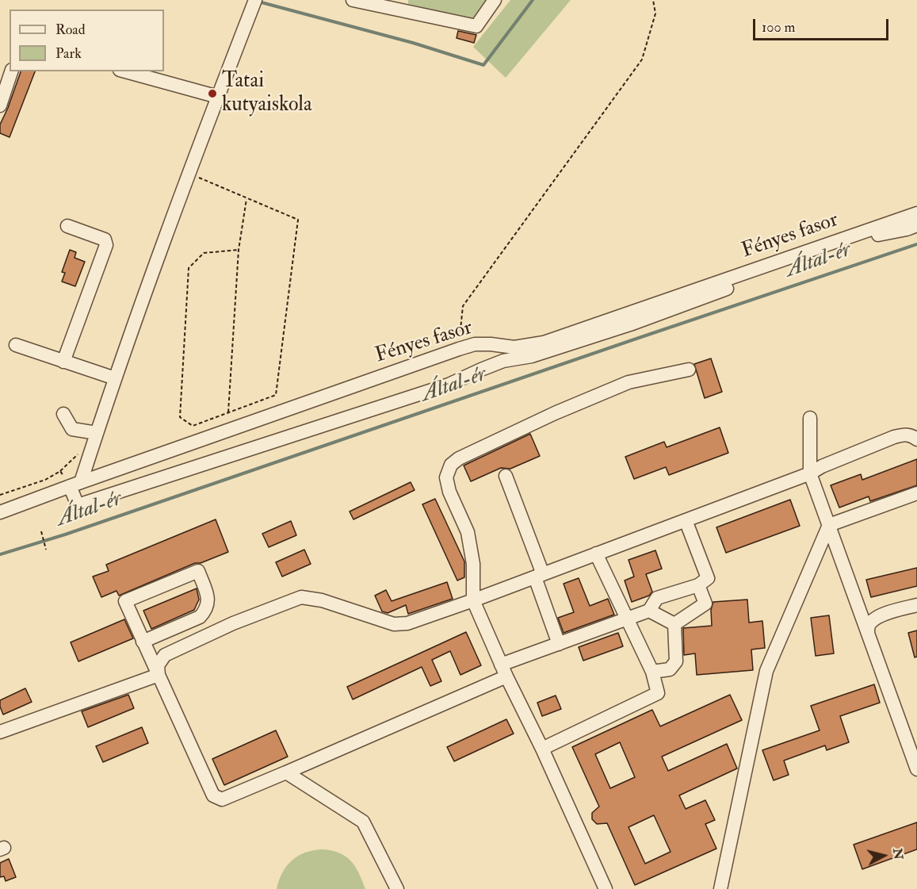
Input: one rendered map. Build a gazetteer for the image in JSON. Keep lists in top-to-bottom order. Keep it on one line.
{"streets":{"street":["Fényes fasor"]},"water":["Által-ér"],"places":["Tatai kutyaiskola"],"legend":["Road","Park"],"scale_bar":"100 m","north":"right"}
